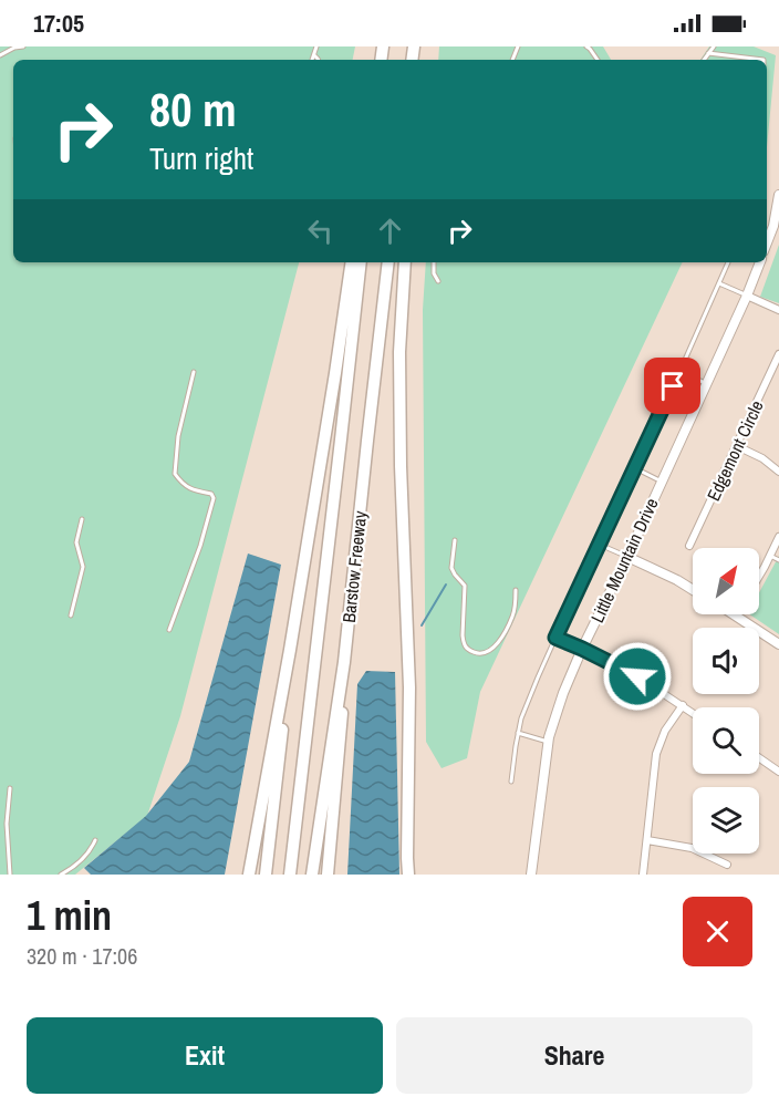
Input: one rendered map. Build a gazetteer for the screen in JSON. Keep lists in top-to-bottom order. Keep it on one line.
{"streets":{"highway":["Barstow Freeway"],"main road":["Little Mountain Drive"],"street":["Edgemont Circle"]},"north":"top right","page":{"status":"17:05","turn":["80 m","Turn right"],"heading":["1 min","320 m · 17:06"],"buttons":["Exit","Share"]}}
